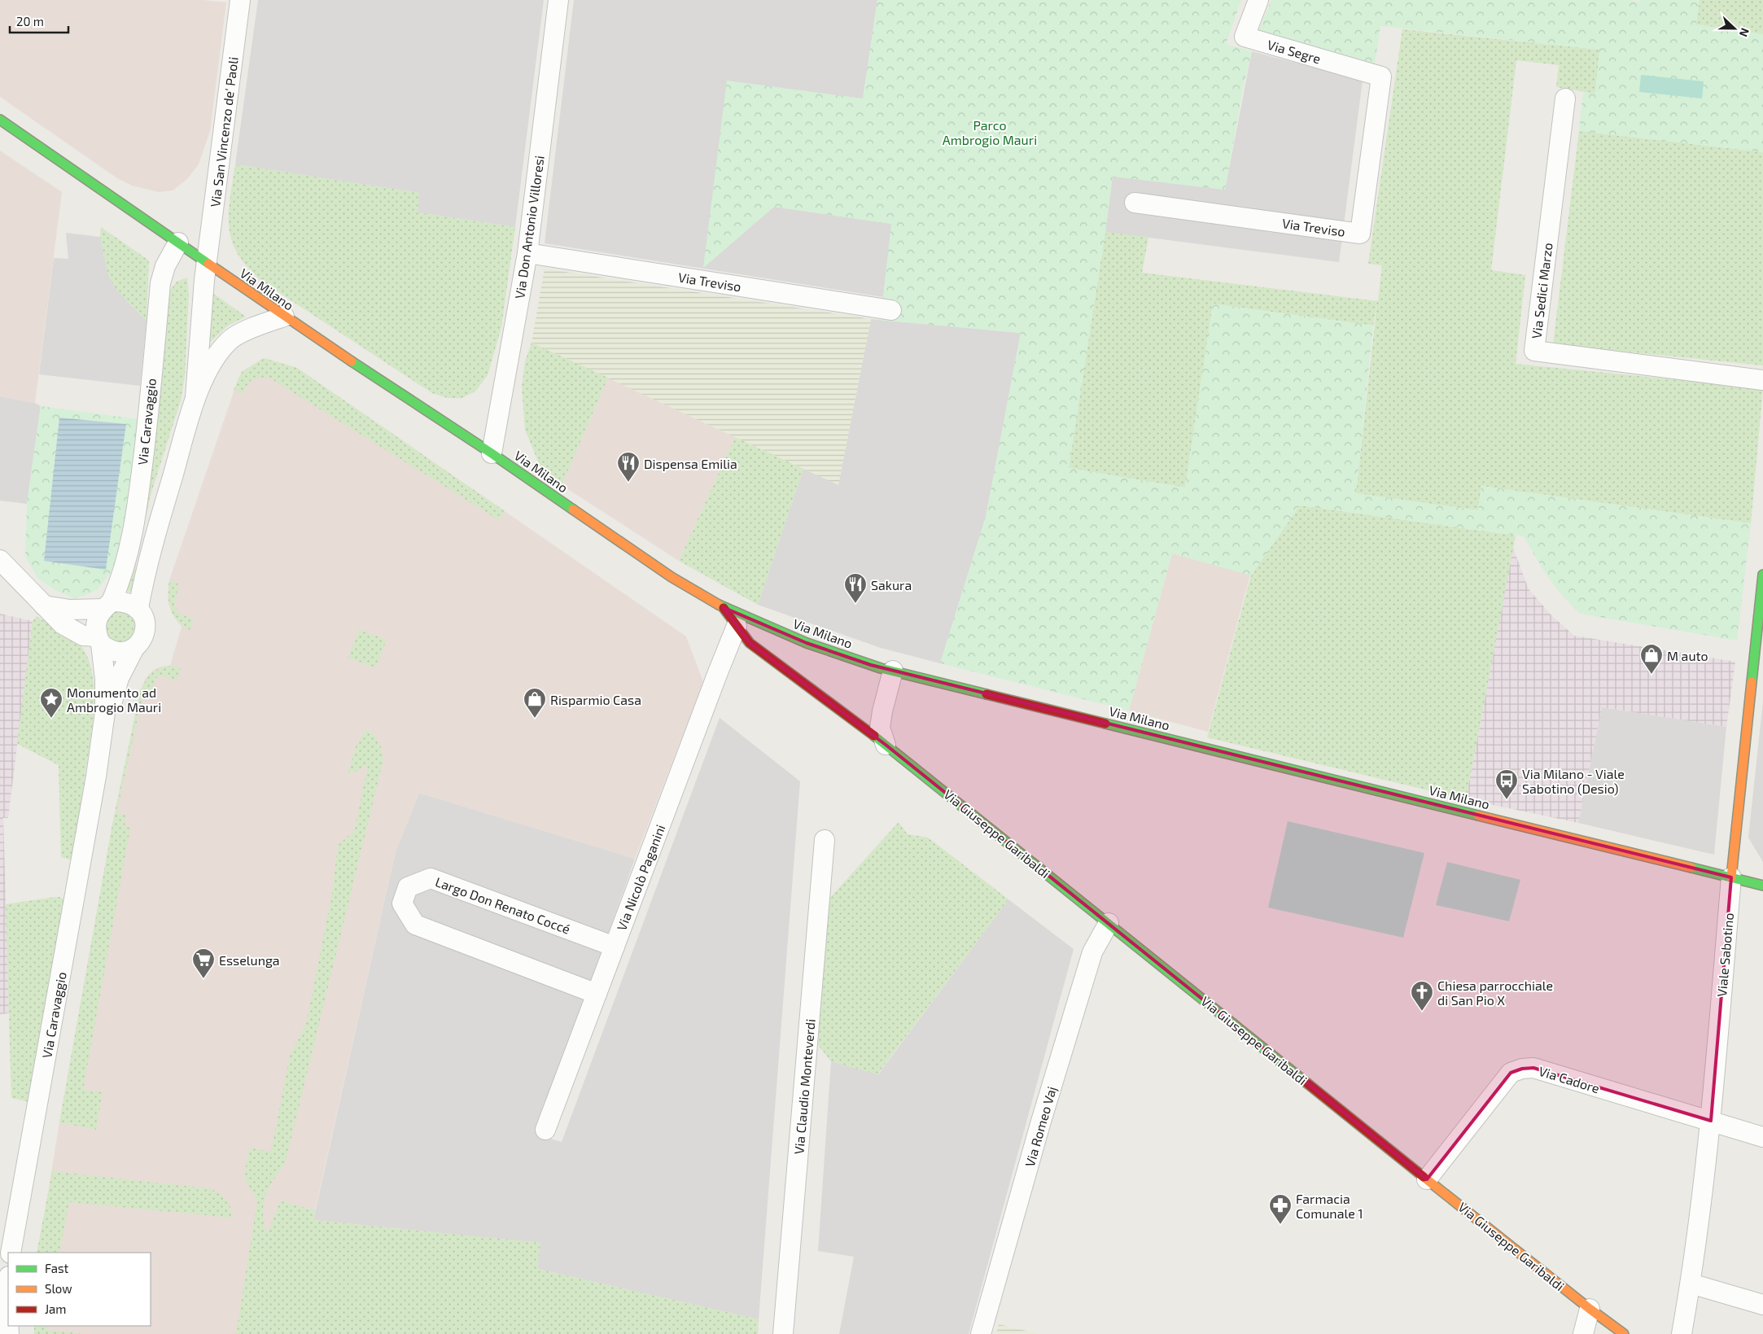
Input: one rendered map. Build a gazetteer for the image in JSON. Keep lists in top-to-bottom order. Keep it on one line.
{"streets":{"main road":["Via Milano","Via Giuseppe Garibaldi","Viale Sabotino"],"street":["Via Segre","Via San Vincenzo de' Paoli","Via Don Antonio Villoresi","Via Treviso","Via Sedici Marzo","Via Caravaggio","Via Nicolò Paganini","Largo Don Renato Coccé","Via Cadore","Via Claudio Monteverdi","Via Romeo Vaj"]},"crossings":[["Via Segre","Via Treviso"],["Via San Vincenzo de' Paoli","Via Milano"],["Via Don Antonio Villoresi","Via Treviso"],["Via Don Antonio Villoresi","Via Milano"],["Via Milano","Via Caravaggio"],["Via Milano","Via Giuseppe Garibaldi"],["Via Milano","Viale Sabotino"],["Via Giuseppe Garibaldi","Via Nicolò Paganini"],["Via Giuseppe Garibaldi","Via Cadore"],["Via Giuseppe Garibaldi","Via Romeo Vaj"],["Via Nicolò Paganini","Largo Don Renato Coccé"],["Viale Sabotino","Via Cadore"]],"parks":["Parco Ambrogio Mauri"],"places":{"restaurant":["Dispensa Emilia","Sakura"],"shop":["M auto","Risparmio Casa"],"place":["Monumento ad Ambrogio Mauri"],"bus stop":["Via Milano - Viale Sabotino (Desio)"],"supermarket":["Esselunga"],"church":["Chiesa parrocchiale di San Pio X"],"pharmacy":["Farmacia Comunale 1"]},"legend":["Fast","Slow","Jam"],"scale_bar":"20 m","north":"right"}
